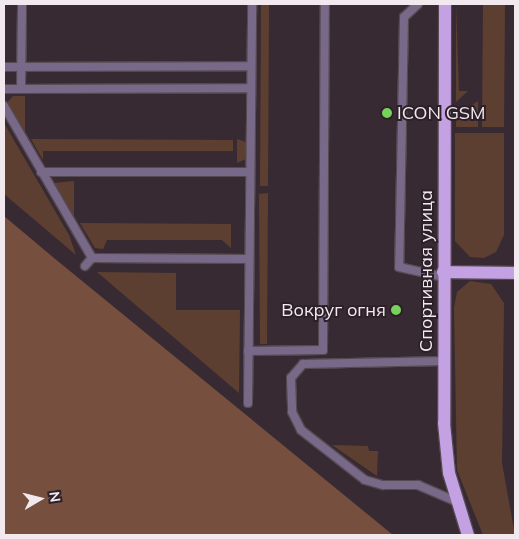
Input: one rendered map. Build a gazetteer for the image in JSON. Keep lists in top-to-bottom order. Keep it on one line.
{"streets":{"main road":["Спортивная улица"]},"places":["ICON GSM","Вокруг огня"],"north":"right"}
